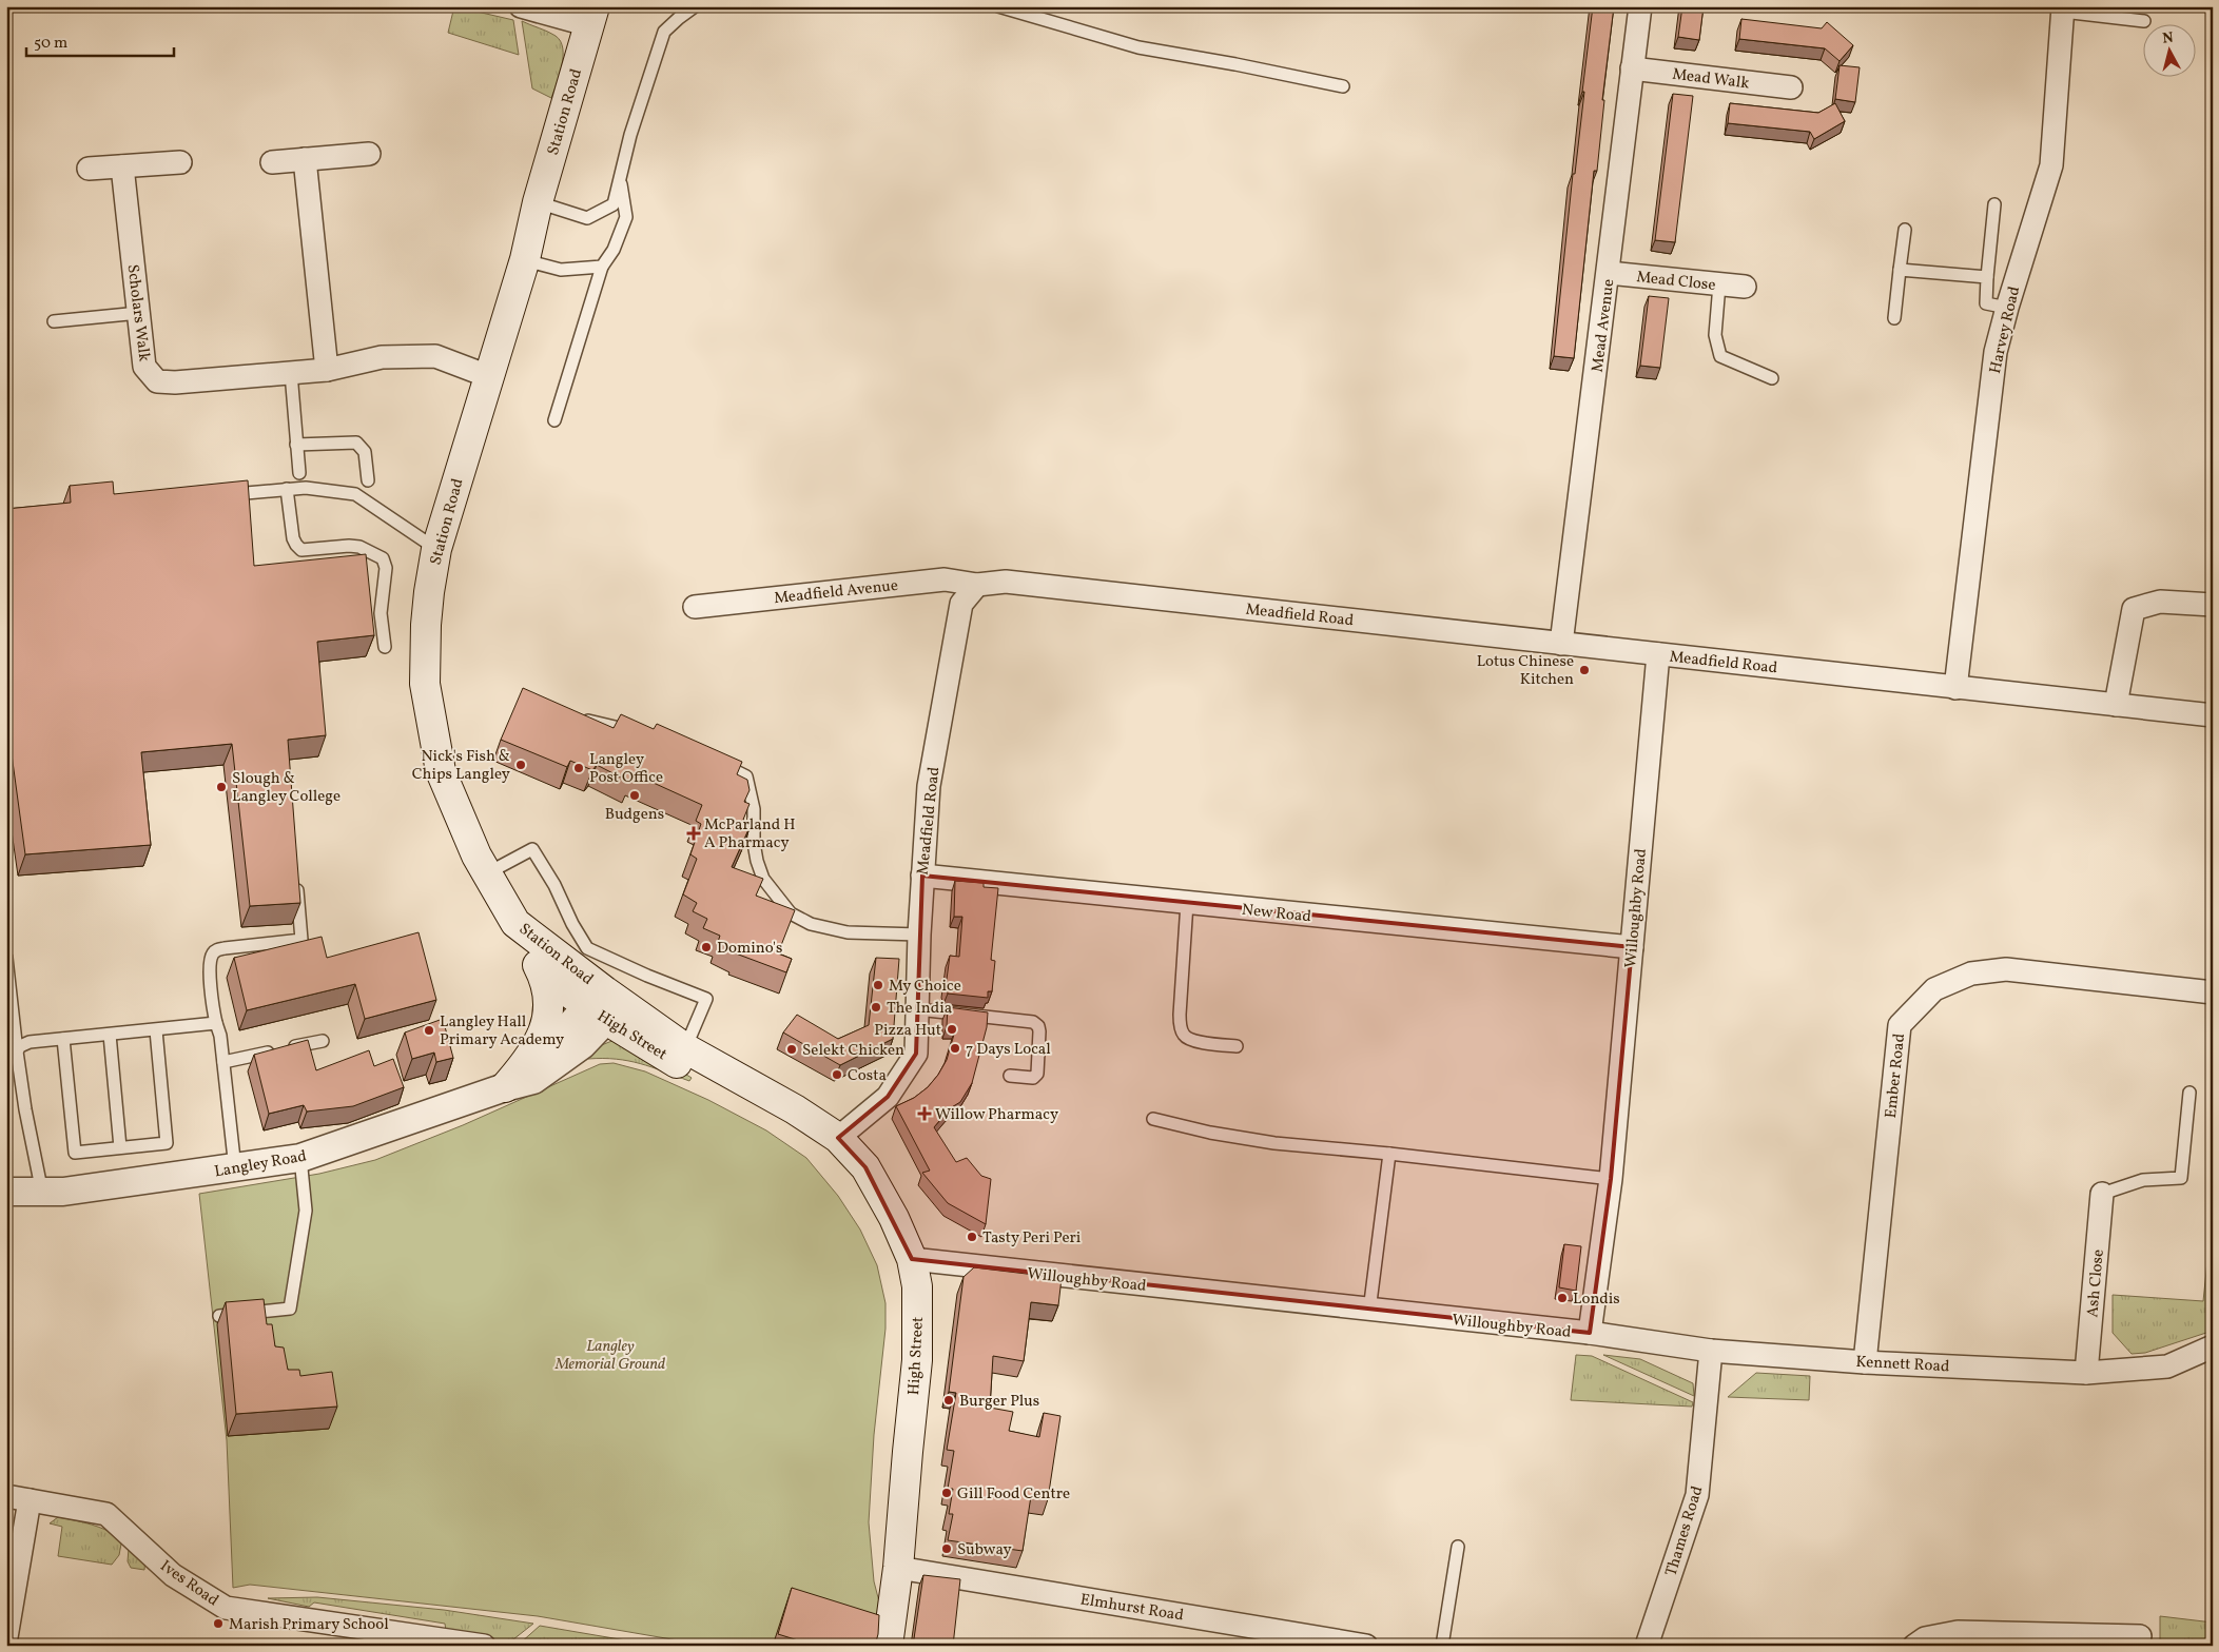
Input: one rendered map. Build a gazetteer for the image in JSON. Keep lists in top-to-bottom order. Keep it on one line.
{"streets":{"main road":["Station Road","High Street"],"street":["Mead Walk","Mead Close","Scholars Walk","Mead Avenue","Harvey Road","Meadfield Avenue","Meadfield Road","Willoughby Road","New Road","Ember Road","Langley Road","Ash Close","Kennett Road","Thames Road","Ives Road","Elmhurst Road"]},"crossings":[["Mead Walk","Mead Avenue"],["Station Road","Scholars Walk"],["Station Road","High Street"],["Station Road","Langley Road"],["Mead Close","Mead Avenue"],["Mead Avenue","Meadfield Road"],["Harvey Road","Meadfield Road"],["Meadfield Avenue","Meadfield Road"],["Meadfield Road","Willoughby Road"],["Meadfield Road","New Road"],["Meadfield Road","High Street"],["Willoughby Road","New Road"],["Willoughby Road","High Street"],["Willoughby Road","Kennett Road"],["High Street","Langley Road"],["High Street","Elmhurst Road"],["Ember Road","Kennett Road"],["Ash Close","Kennett Road"],["Kennett Road","Thames Road"]],"parks":["Langley Memorial Ground"],"places":{"other":["Lotus Chinese Kitchen","Nick's Fish & Chips Langley","Langley Post Office","Slough & Langley College","Budgens","Domino's","My Choice","The India","Pizza Hut","Langley Hall Primary Academy","7 Days Local","Selekt Chicken","Costa","Tasty Peri Peri","Londis","Burger Plus","Gill Food Centre","Subway","Marish Primary School"],"health":["McParland H A Pharmacy","Willow Pharmacy"]},"scale_bar":"50 m","north":"top"}
